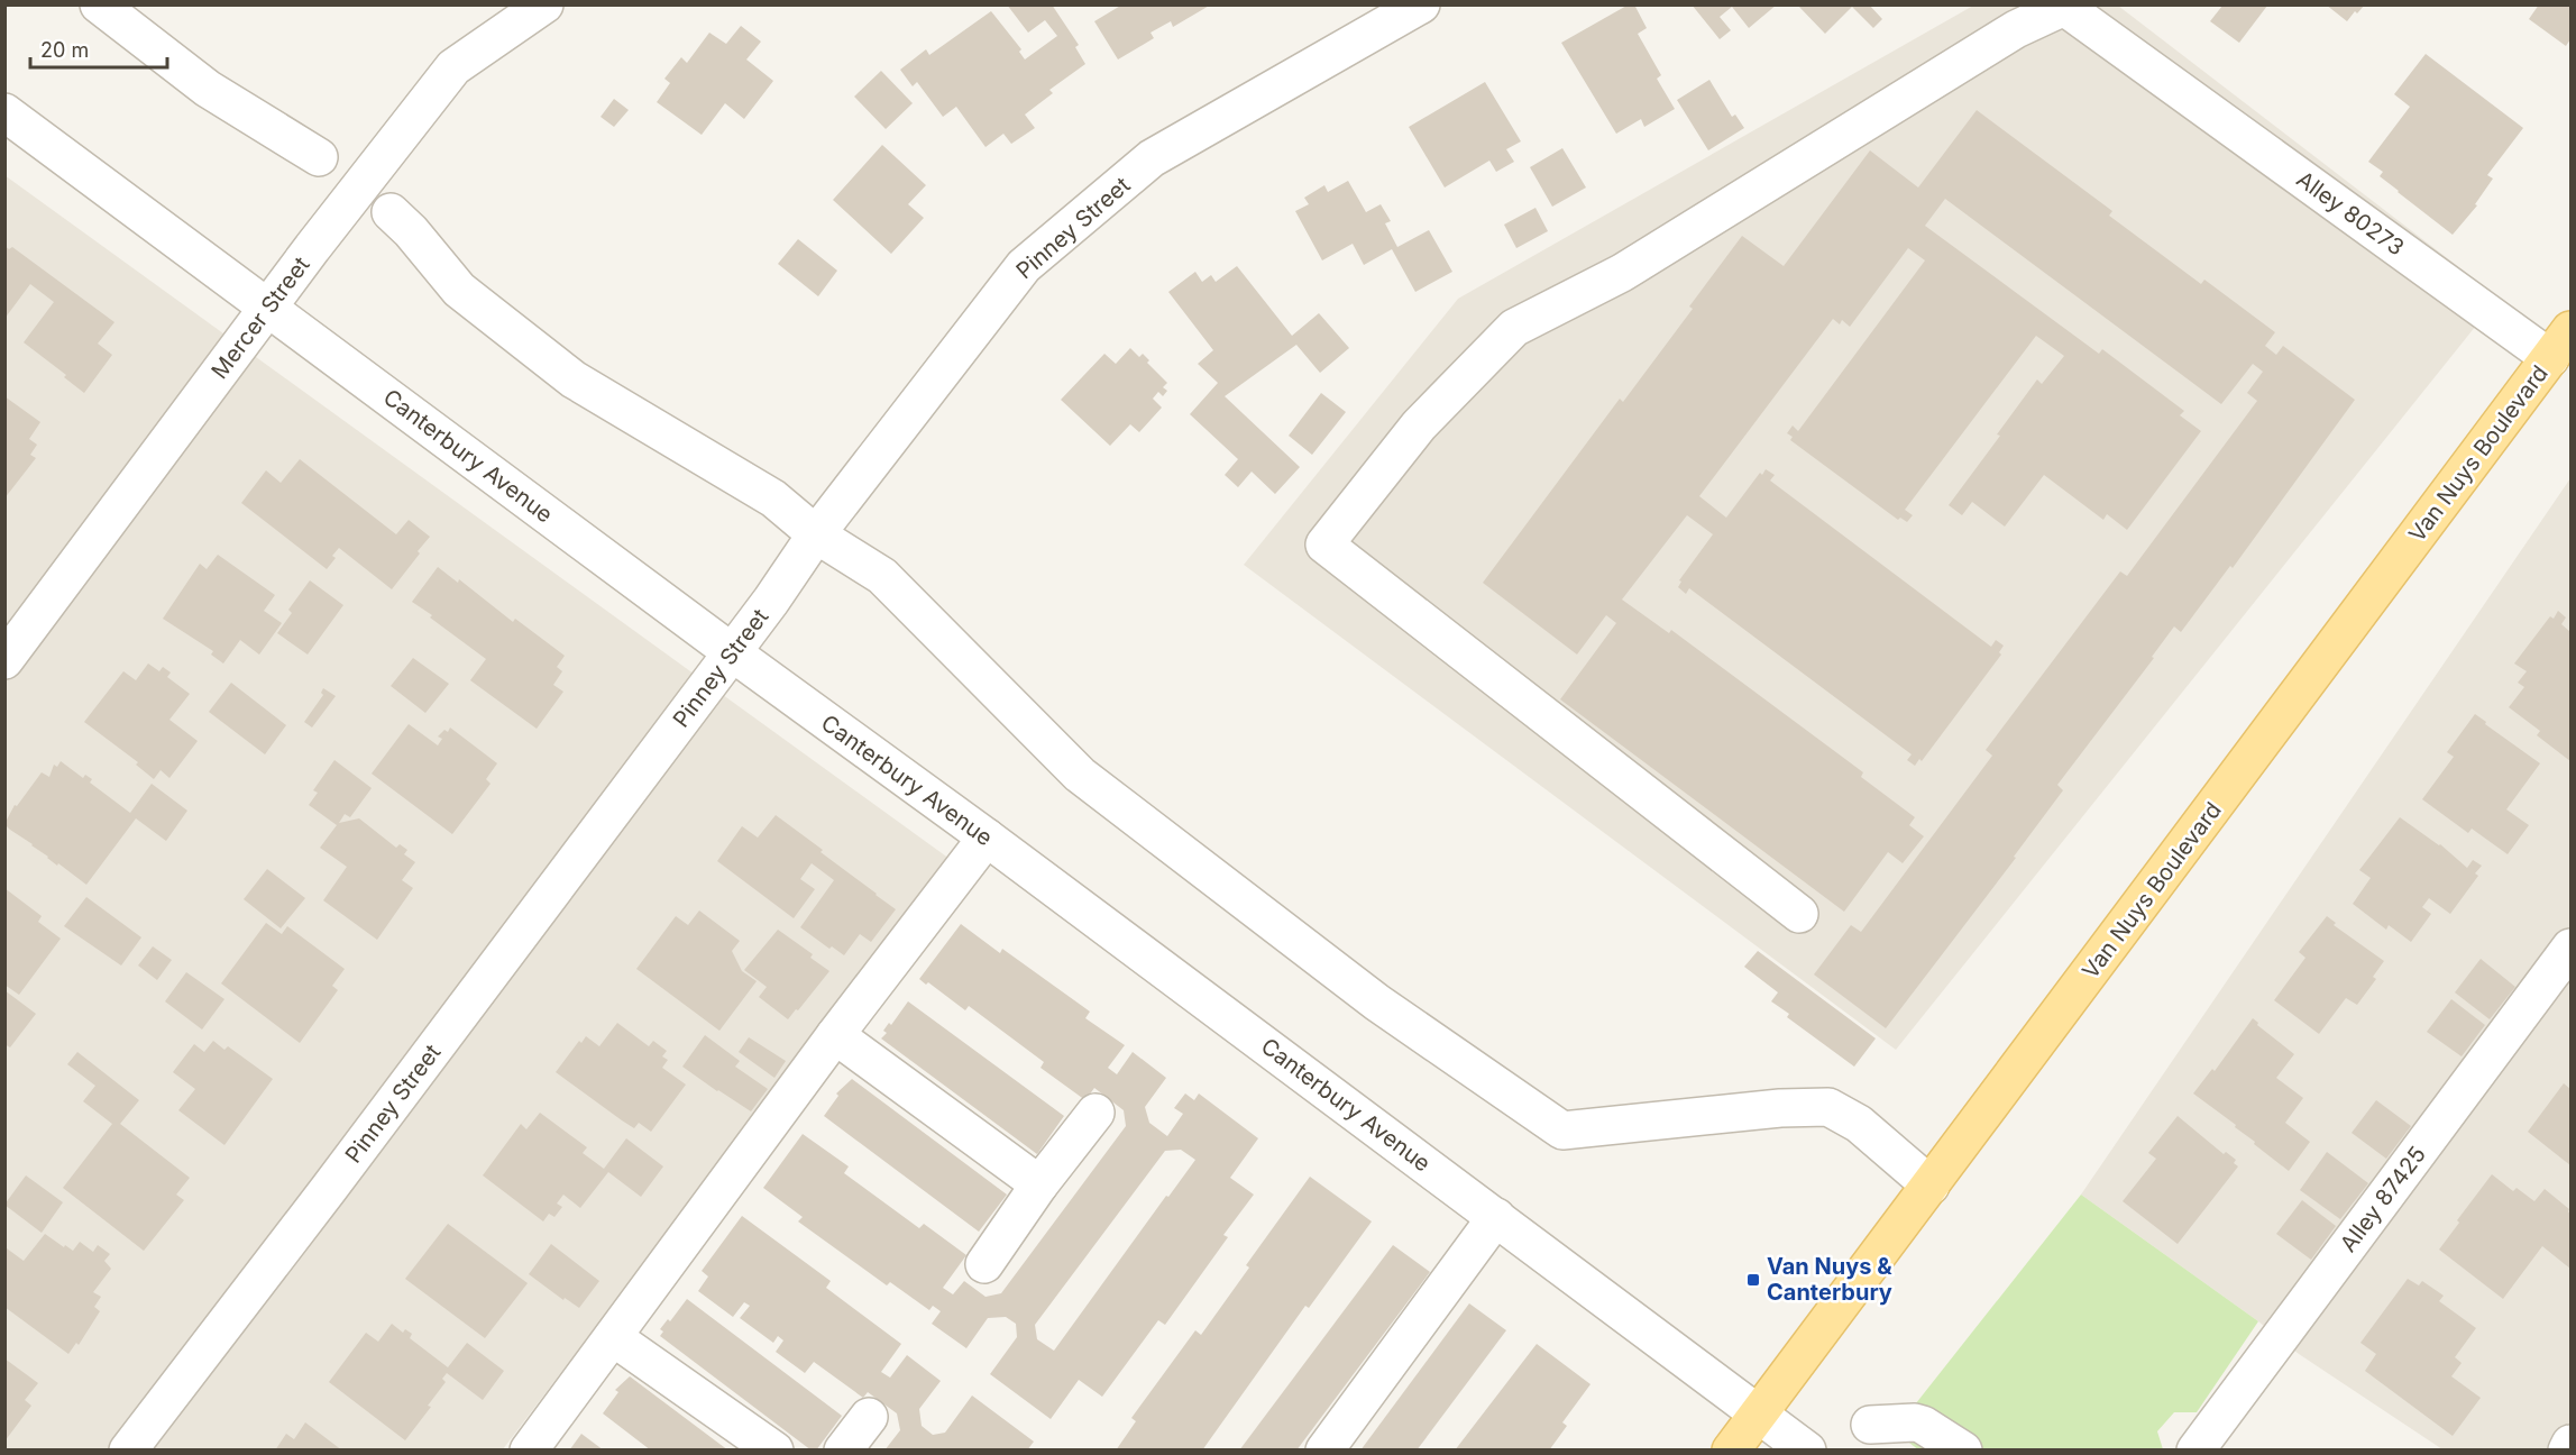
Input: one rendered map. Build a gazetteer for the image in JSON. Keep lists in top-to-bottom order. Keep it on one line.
{"streets":{"main road":["Van Nuys Boulevard"],"street":["Alley 80273","Pinney Street","Mercer Street","Canterbury Avenue","Alley 87425"]},"crossings":[["Alley 80273","Van Nuys Boulevard"],["Pinney Street","Canterbury Avenue"],["Mercer Street","Canterbury Avenue"],["Van Nuys Boulevard","Canterbury Avenue"]],"places":{"transit":["Van Nuys & Canterbury"]},"scale_bar":"20 m"}
